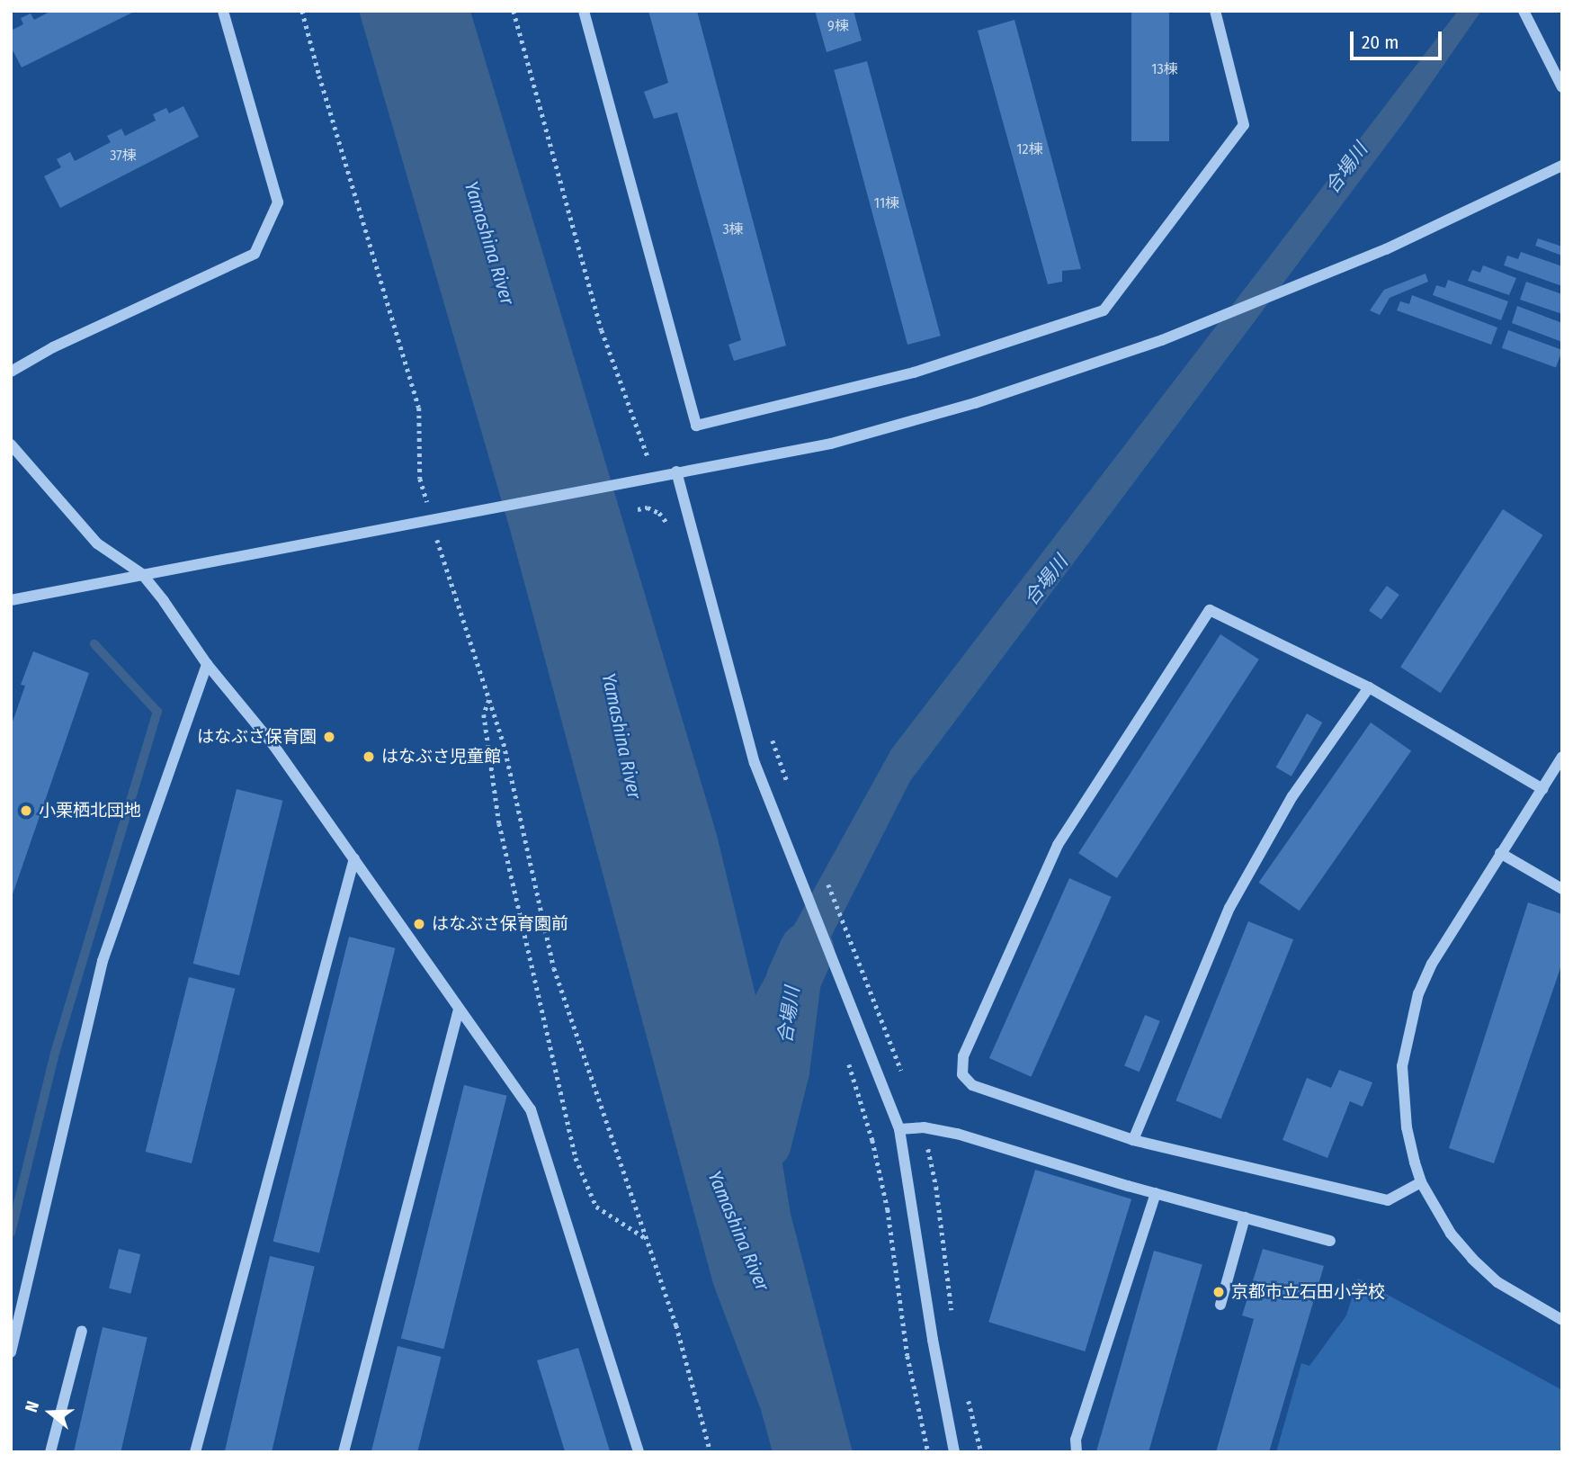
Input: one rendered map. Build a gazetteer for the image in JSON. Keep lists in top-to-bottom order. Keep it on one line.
{"water":["合場川","Yamashina River"],"places":["はなぶさ保育園","はなぶさ児童館","小栗栖北団地","はなぶさ保育園前","京都市立石田小学校"],"house_numbers":["9棟","13棟","12棟","37棟","11棟","3棟"],"scale_bar":"20 m","north":"left"}
